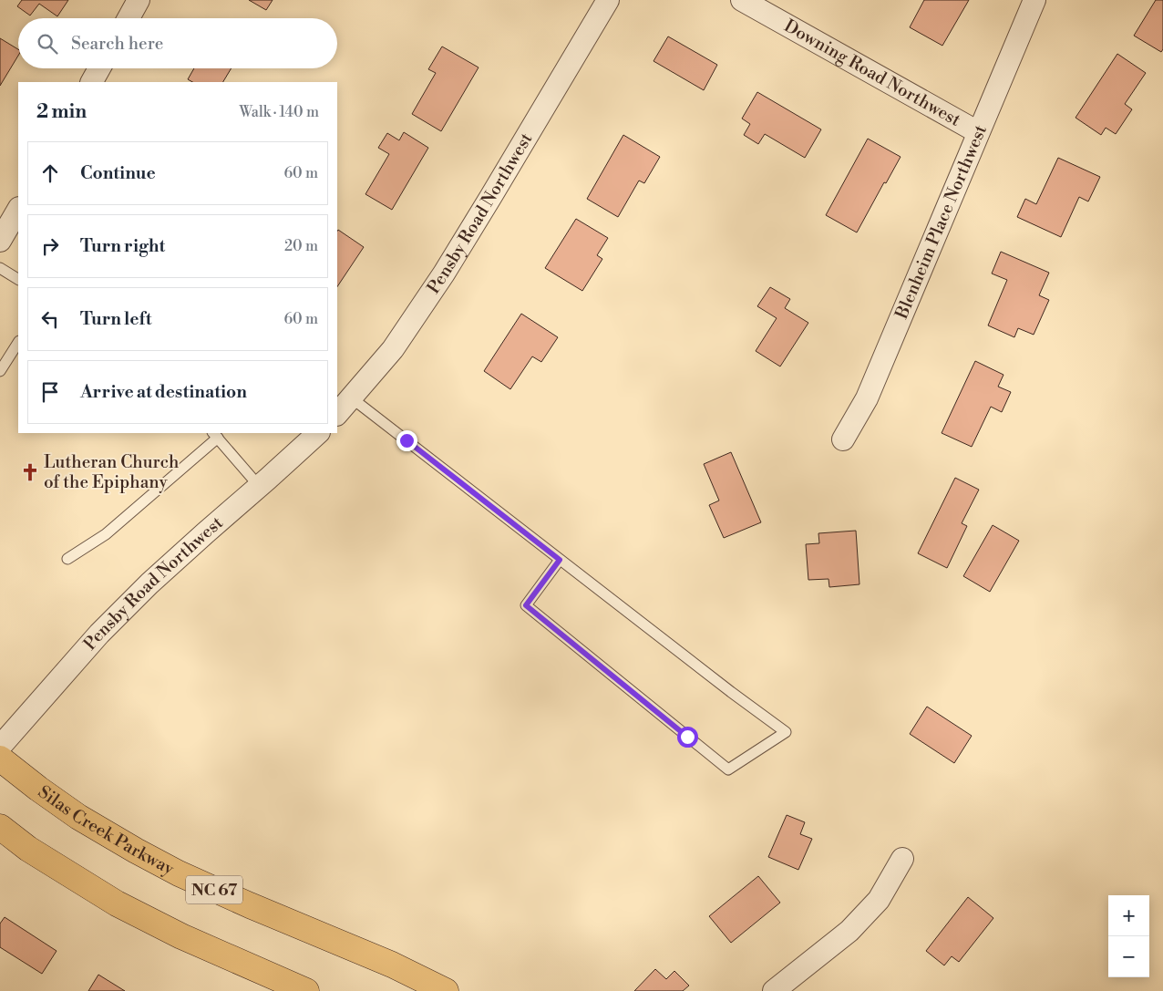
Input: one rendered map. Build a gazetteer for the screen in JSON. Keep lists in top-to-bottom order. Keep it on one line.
{"streets":{"main road":["Silas Creek Parkway","NC 67"],"street":["Downing Road Northwest","Pensby Road Northwest","Blenheim Place Northwest"]},"crossings":[["Downing Road Northwest","Blenheim Place Northwest"]],"places":{"church":["Lutheran Church of the Epiphany"]},"page":{"search":"Search here","heading":["2 min","Walk · 140 m"],"list":[["Continue","60 m"],["Turn right","20 m"],["Turn left","60 m"],"Arrive at destination"],"map_buttons":["+","−"]}}
